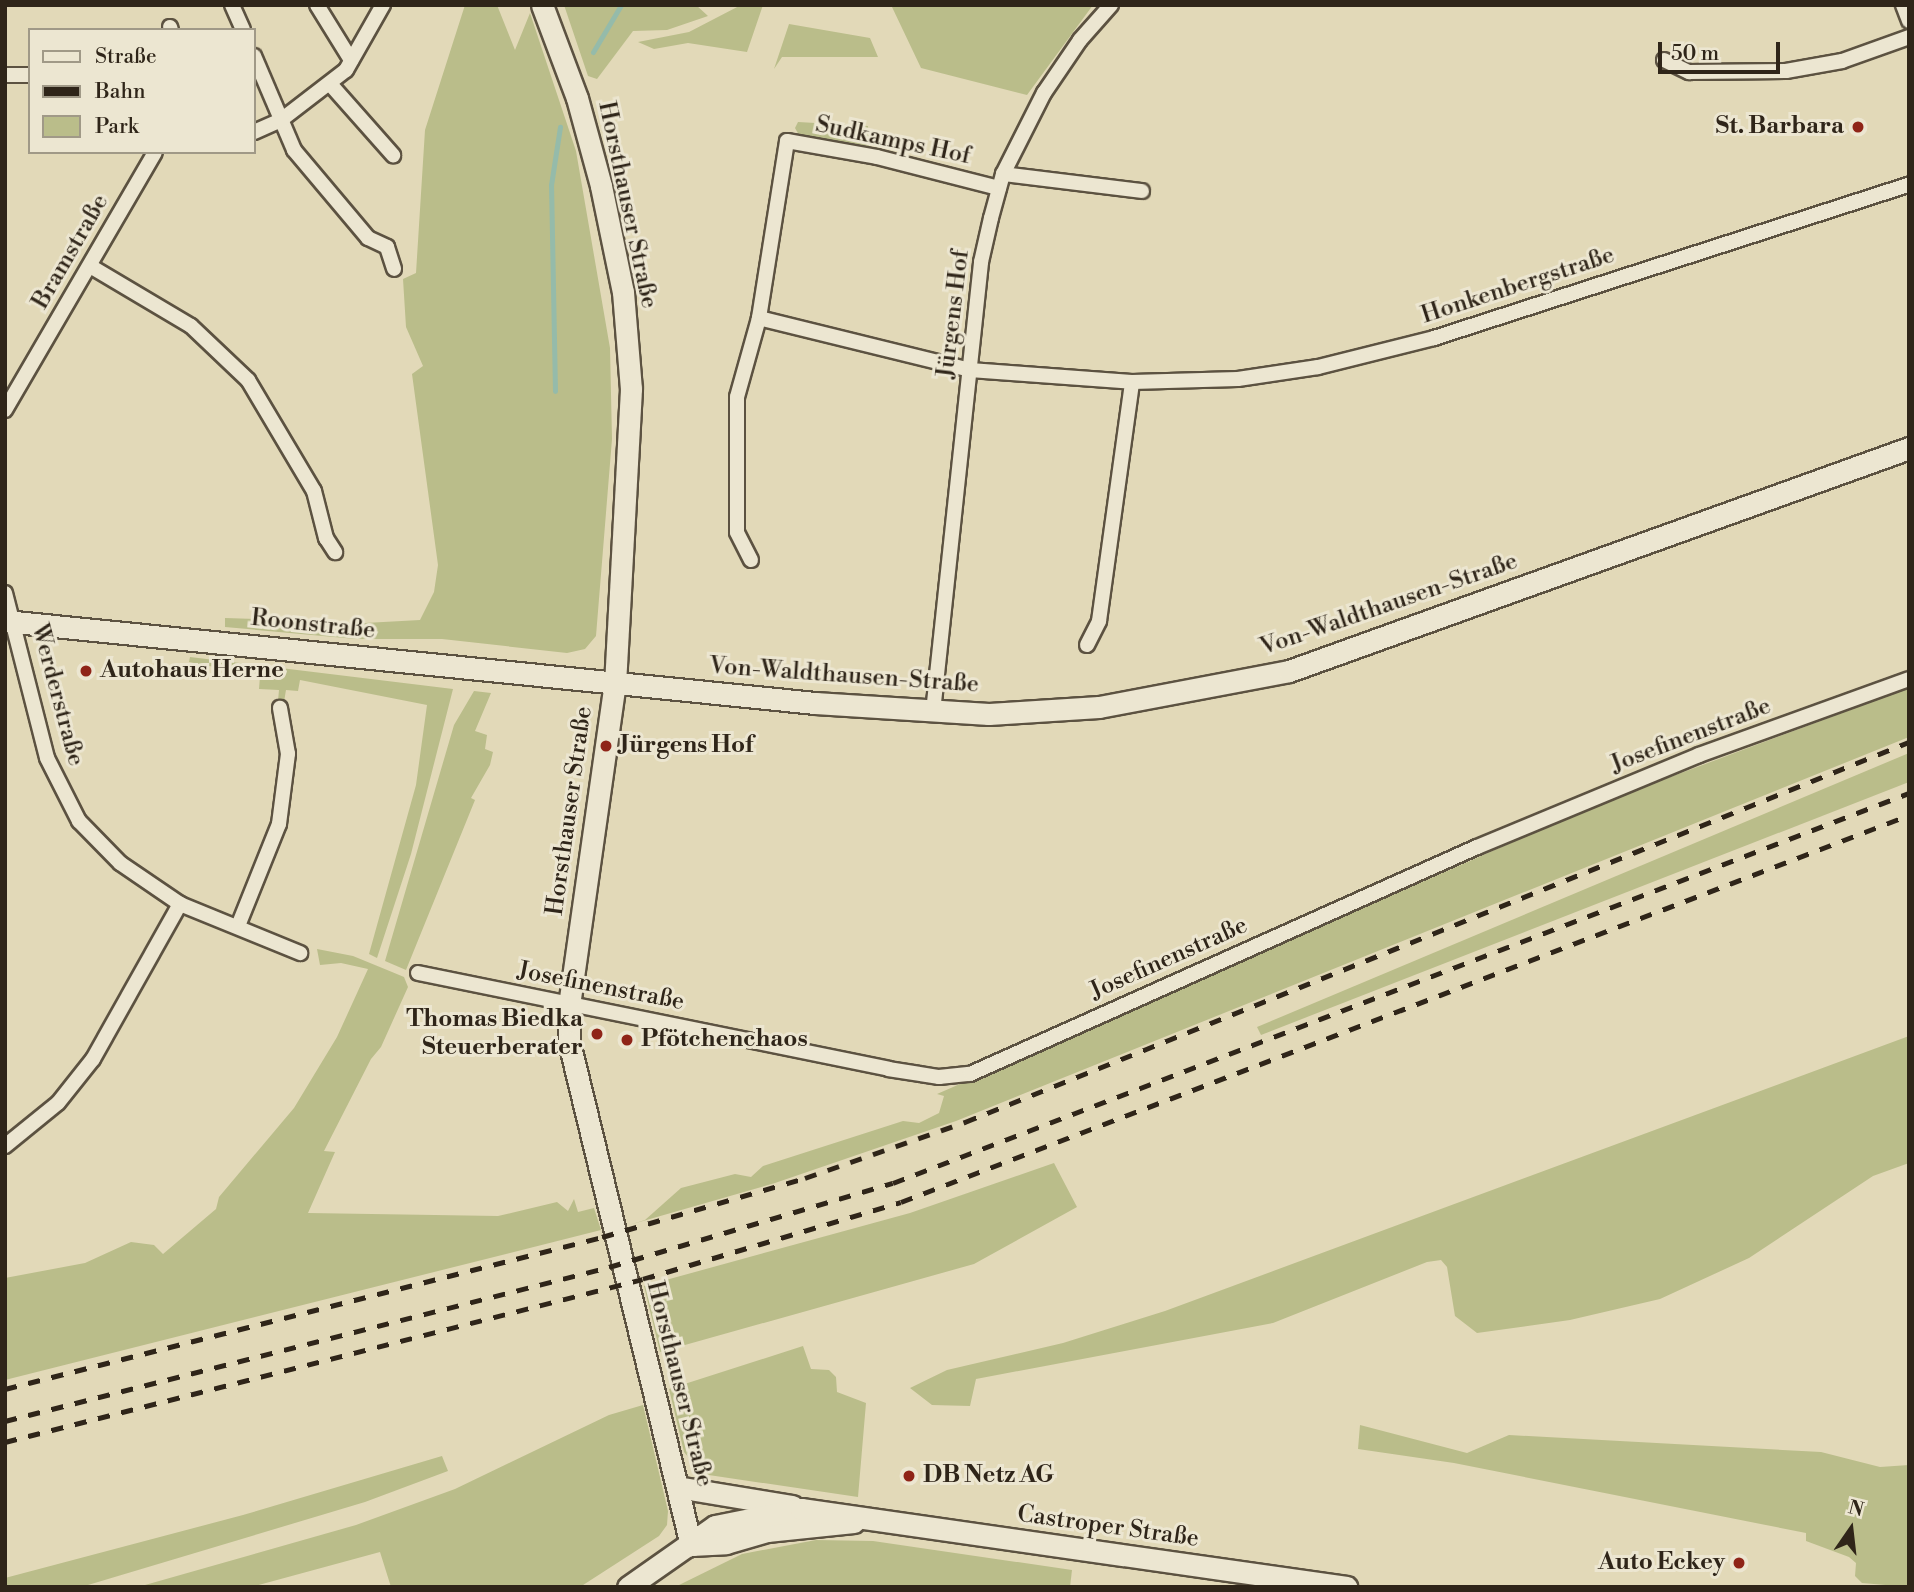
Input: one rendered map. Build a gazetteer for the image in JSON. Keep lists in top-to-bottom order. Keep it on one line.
{"streets":{"main road":["Horsthauser Straße","Von-Waldthausen-Straße","Roonstraße","Castroper Straße"],"street":["Sudkamps Hof","Bramstraße","Honkenbergstraße","Jürgens Hof","Werderstraße","Josefinenstraße"]},"crossings":[["Sudkamps Hof","Jürgens Hof"],["Horsthauser Straße","Von-Waldthausen-Straße"],["Horsthauser Straße","Roonstraße"],["Horsthauser Straße","Josefinenstraße"],["Horsthauser Straße","Castroper Straße"],["Honkenbergstraße","Jürgens Hof"],["Jürgens Hof","Von-Waldthausen-Straße"],["Von-Waldthausen-Straße","Roonstraße"],["Roonstraße","Werderstraße"]],"places":["St. Barbara","Autohaus Herne","Jürgens Hof","Thomas Biedka Steuerberater","Pfötchenchaos","DB Netz AG","Auto Eckey"],"legend":["Straße","Bahn","Park"],"scale_bar":"50 m","north":"top"}
